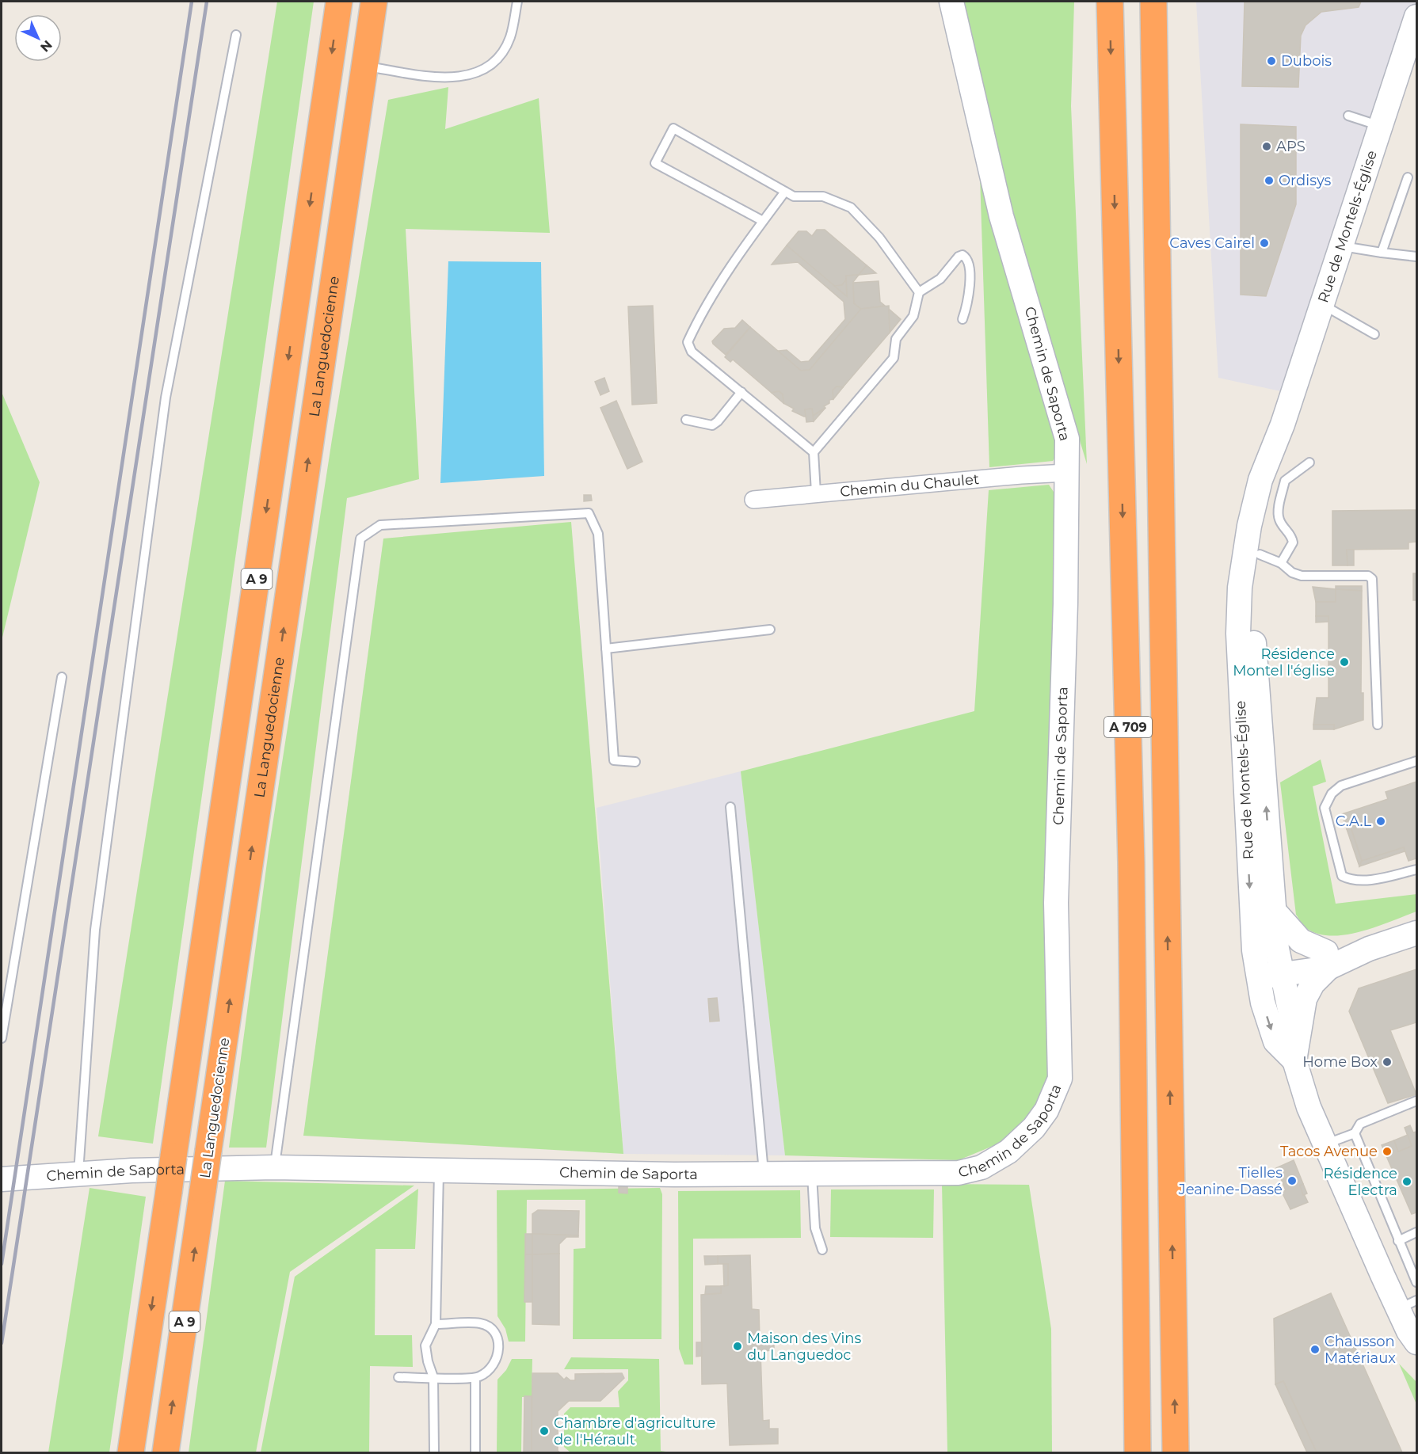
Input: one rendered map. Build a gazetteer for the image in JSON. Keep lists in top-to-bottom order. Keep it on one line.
{"streets":{"highway":["La Languedocienne","A 9","A 709"],"street":["Rue de Montels-Église","Chemin de Saporta","Chemin du Chaulet"]},"crossings":[["Chemin de Saporta","Chemin du Chaulet"]],"places":["Dubois","APS","Ordisys","Caves Cairel","Résidence Montel l'église","C.A.L","Home Box","Tacos Avenue","Tielles Jeanine-Dassé","Résidence Electra","Maison des Vins du Languedoc","Chausson Matériaux","Chambre d'agriculture de l'Hérault"],"north":"bottom right"}
